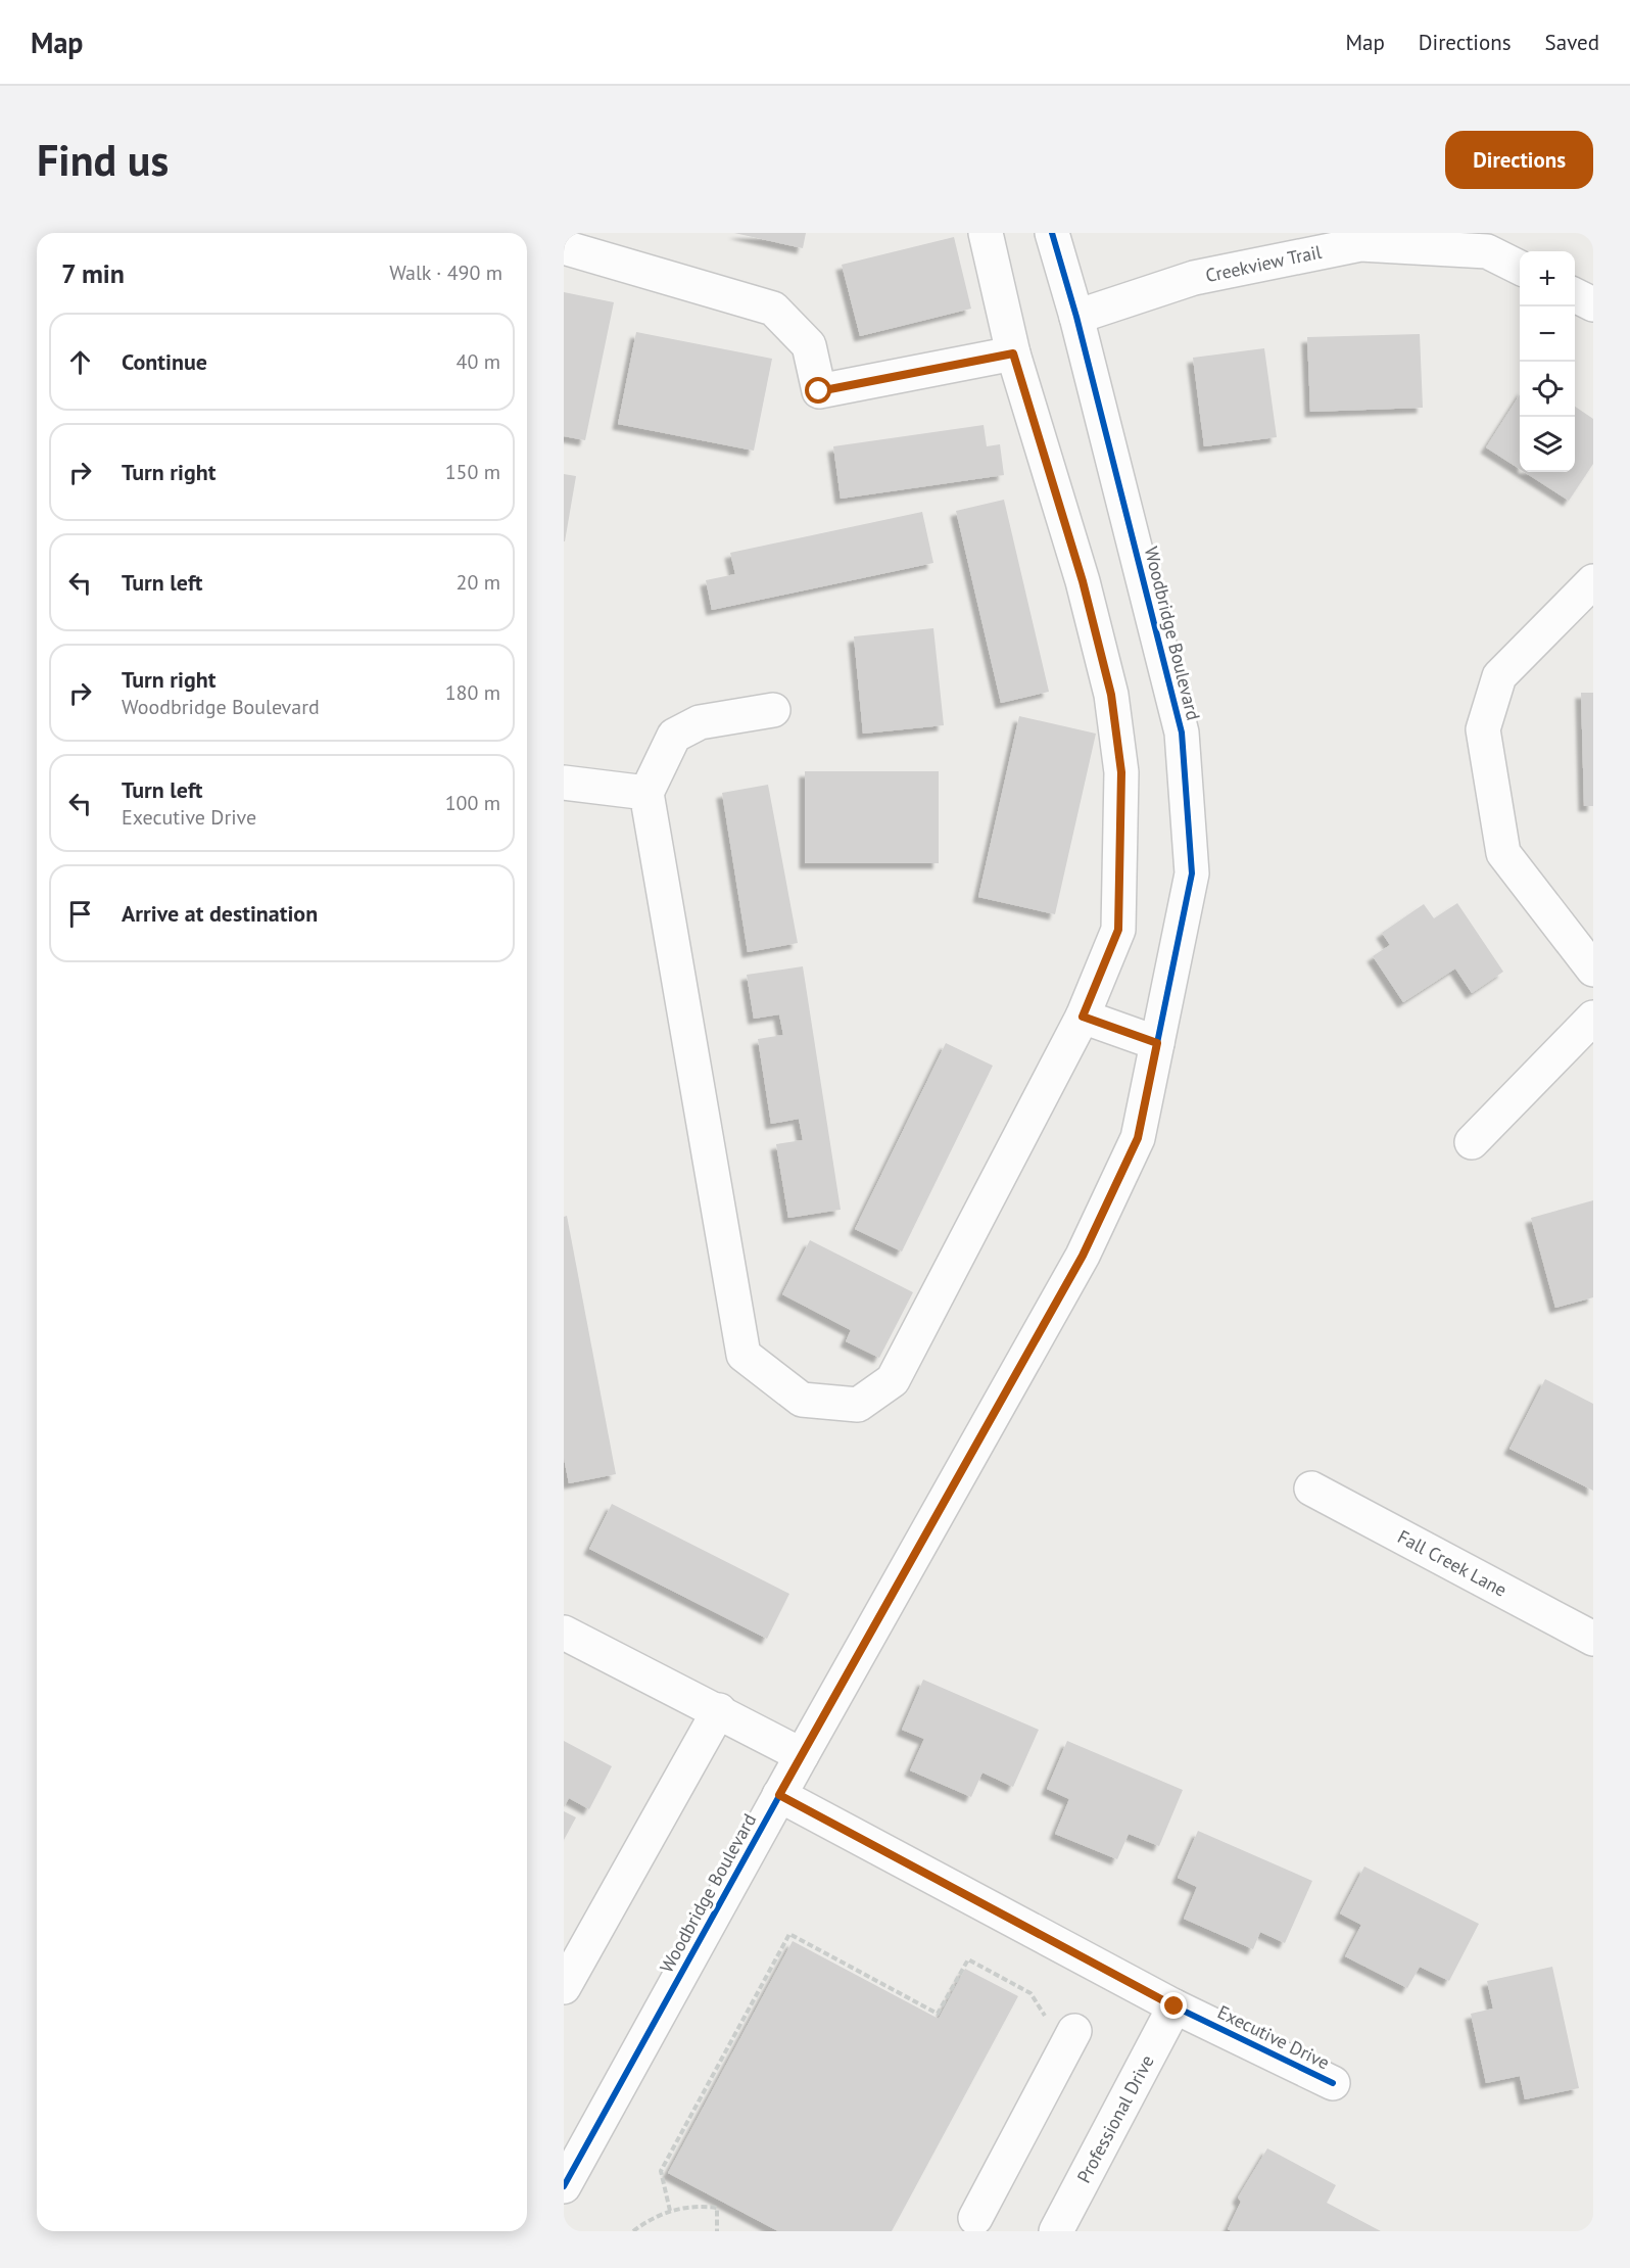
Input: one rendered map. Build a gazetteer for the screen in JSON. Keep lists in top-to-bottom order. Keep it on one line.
{"streets":{"street":["Creekview Trail","Woodbridge Boulevard","Fall Creek Lane","Executive Drive","Professional Drive"]},"crossings":[["Creekview Trail","Woodbridge Boulevard"],["Woodbridge Boulevard","Executive Drive"],["Executive Drive","Professional Drive"]],"page":{"header":"Map","nav":["Map","Directions","Saved"],"buttons":"Directions","title":"Find us","heading":["7 min","Walk · 490 m"],"map_buttons":["+","−"],"list":[["Continue","40 m"],["Turn right","150 m"],["Turn left","20 m"],["Turn right","Woodbridge Boulevard","180 m"],["Turn left","Executive Drive","100 m"],"Arrive at destination"]}}
